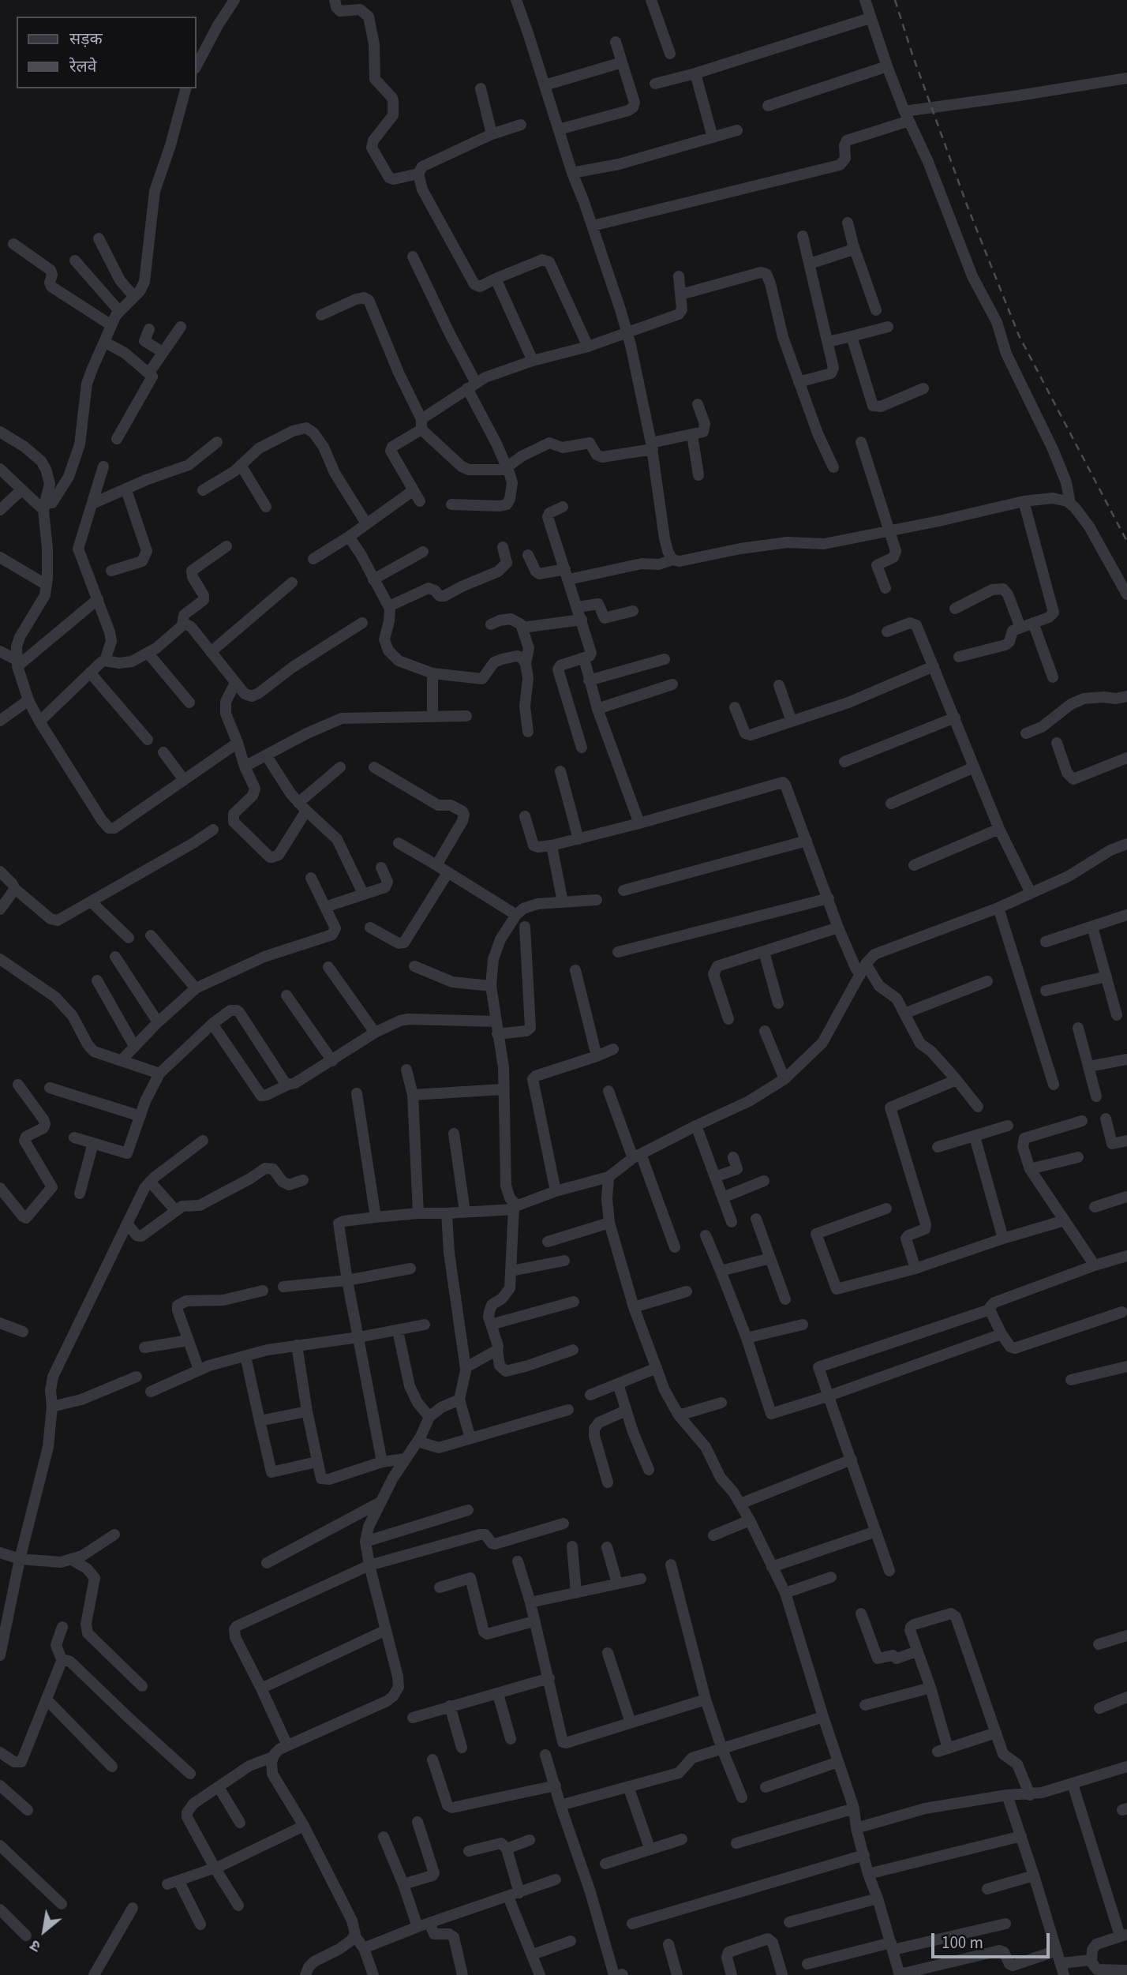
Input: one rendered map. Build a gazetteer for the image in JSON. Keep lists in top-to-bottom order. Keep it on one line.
{"legend":["सड़क","रेलवे"],"scale_bar":"100 m","north":"bottom left"}
